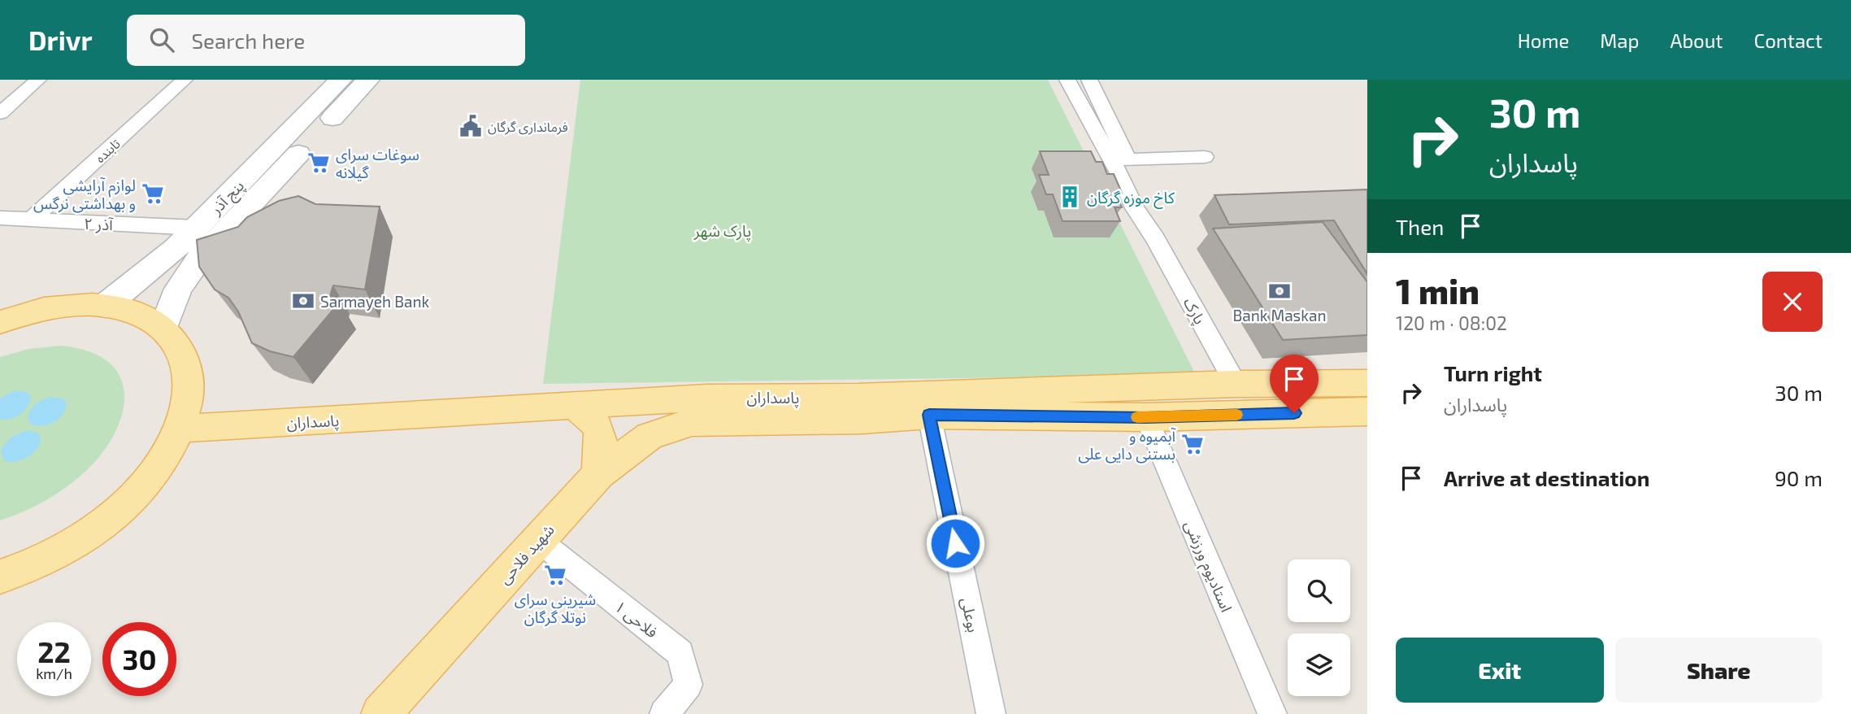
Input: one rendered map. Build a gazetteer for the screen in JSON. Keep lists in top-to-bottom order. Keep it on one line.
{"streets":{"main road":["پنج آذر","پاسداران","شهید فلاحی"],"street":["تابنده","۲ آذر","پارک","استادیوم ورزشی","بوعلی","۱ فلاحی"]},"crossings":[["تابنده","۲ آذر"],["پنج آذر","۲ آذر"],["پارک","پاسداران"],["پاسداران","شهید فلاحی"],["پاسداران","استادیوم ورزشی"],["پاسداران","بوعلی"],["شهید فلاحی","۱ فلاحی"]],"parks":["پارک شهر"],"places":{"public building":["فرمانداری گرگان"],"supermarket":["سوغات سرای گیلانه","لوازم آرایشی و بهداشتی نرگس","آبمیوه و بستنی دایی علی","شیرینی سرای نوتلا گرگان"],"building":["کاخ موزه گرگان"],"bank":["Bank Maskan","Sarmayeh Bank"]},"page":{"header":"Drivr","search":"Search here","nav":["Home","Map","About","Contact"],"turn":["30 m","پاسداران"],"then":"Then","heading":["1 min","120 m · 08:02"],"list":[{"name":"Turn right","note":"پاسداران","value":"30 m"},{"name":"Arrive at destination","value":"90 m"}],"speed":"22 km/h","limit":"30","buttons":["Exit","Share"]}}
